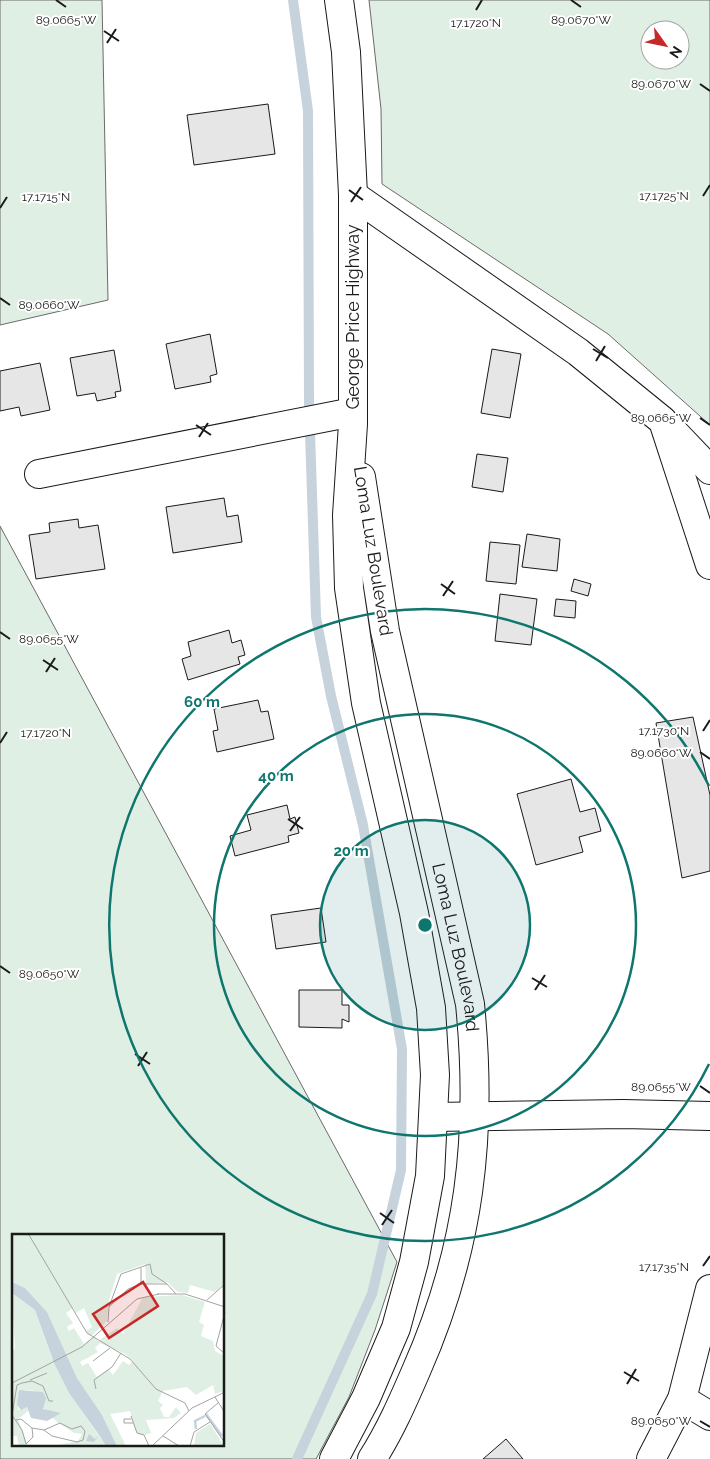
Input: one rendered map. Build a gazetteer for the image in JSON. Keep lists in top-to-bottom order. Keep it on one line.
{"streets":{"main road":["George Price Highway","Loma Luz Boulevard"]},"crossings":[["George Price Highway","Loma Luz Boulevard"]],"north":"bottom right","coordinates":["89.0665°W","89.0670°W","17.1720°N","17.1725°N","17.1715°N","89.0660°W","89.0655°W","17.1730°N","89.0650°W","17.1735°N"],"rings":["60 m","40 m","20 m"]}
